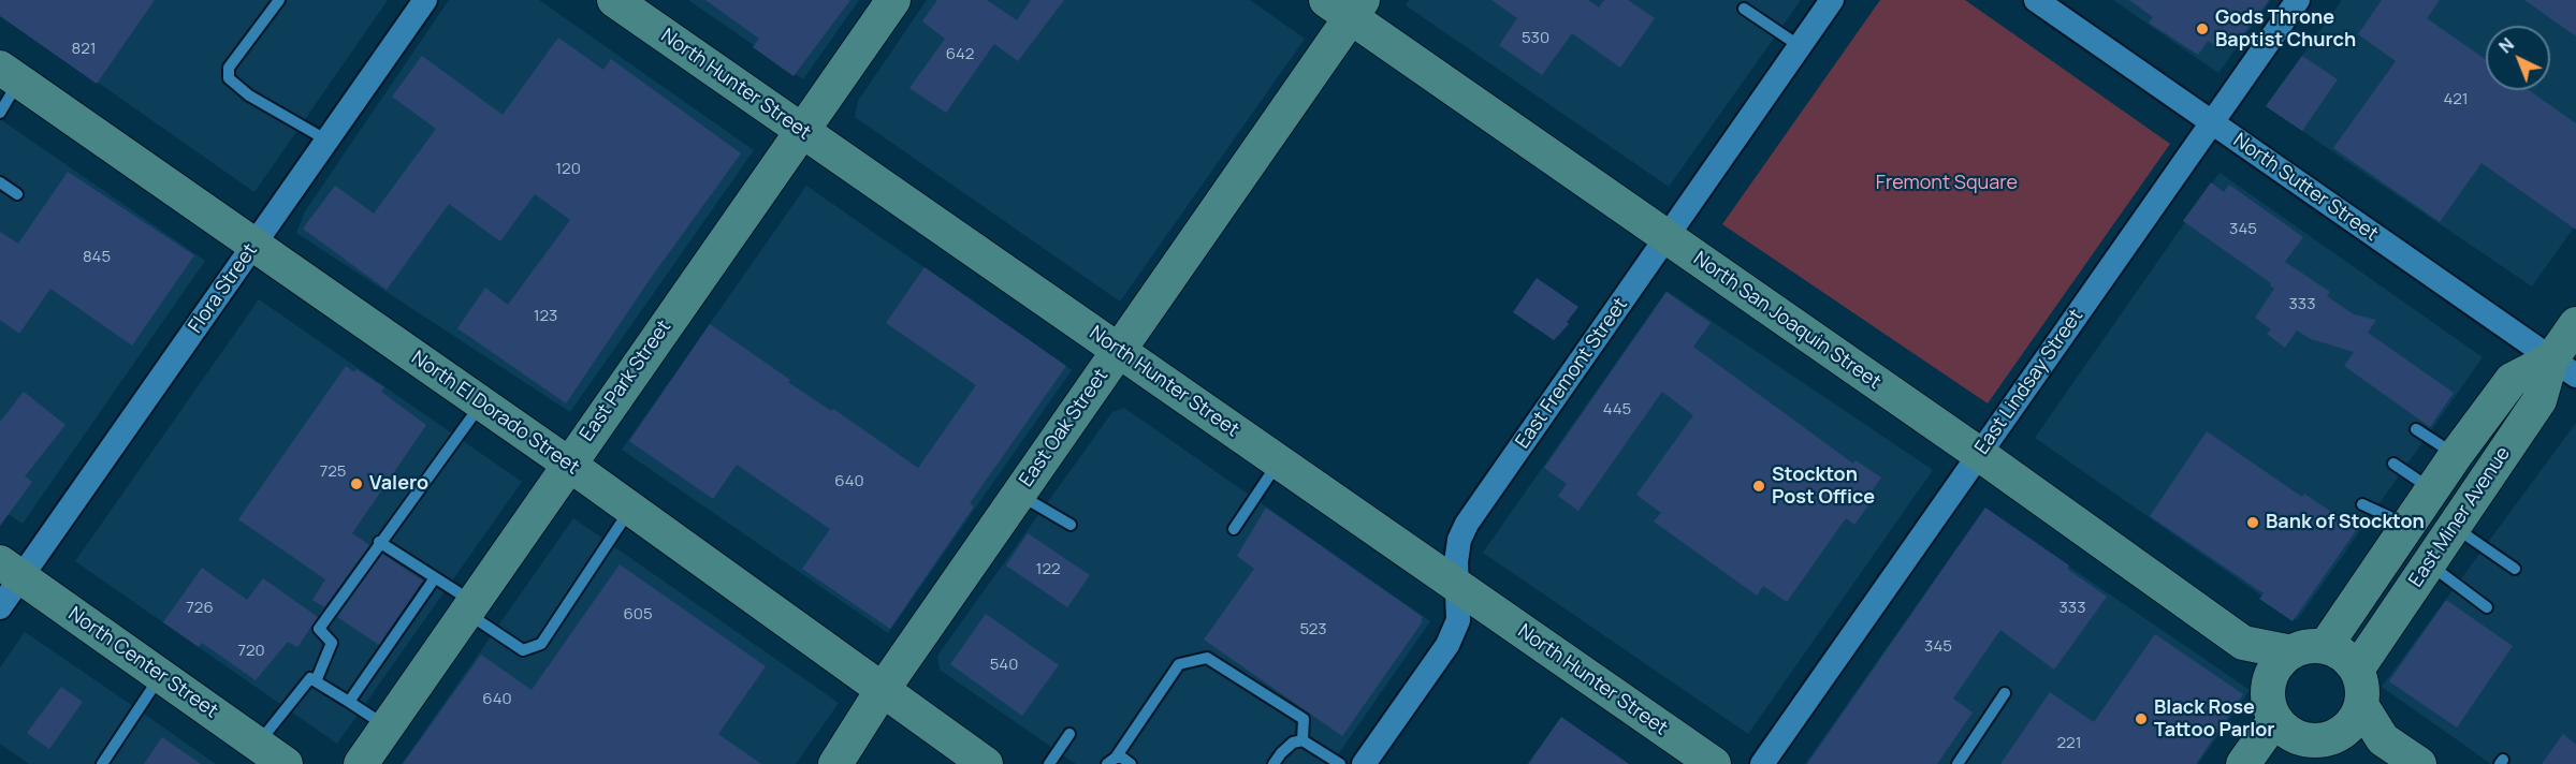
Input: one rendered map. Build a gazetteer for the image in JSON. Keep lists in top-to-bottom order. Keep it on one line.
{"streets":{"street":["North Hunter Street","North Sutter Street","Flora Street","North San Joaquin Street","East Fremont Street","East Park Street","East Lindsay Street","North El Dorado Street","East Oak Street","East Miner Avenue","North Center Street"]},"crossings":[["North Hunter Street","East Fremont Street"],["North Hunter Street","East Park Street"],["North Hunter Street","East Oak Street"],["North Sutter Street","East Lindsay Street"],["North Sutter Street","East Miner Avenue"],["Flora Street","North El Dorado Street"],["Flora Street","North Center Street"],["North San Joaquin Street","East Fremont Street"],["North San Joaquin Street","East Lindsay Street"],["North San Joaquin Street","East Oak Street"],["North San Joaquin Street","East Miner Avenue"],["East Park Street","North El Dorado Street"],["North El Dorado Street","East Oak Street"]],"parks":["Fremont Square"],"places":["Gods Throne Baptist Church","Valero","Stockton Post Office","Bank of Stockton","Black Rose Tattoo Parlor"],"house_numbers":["530","821","642","421","120","345","845","333","123","445","725","640","122","726","333","605","523","345","720","540","640","221"],"north":"top left"}
